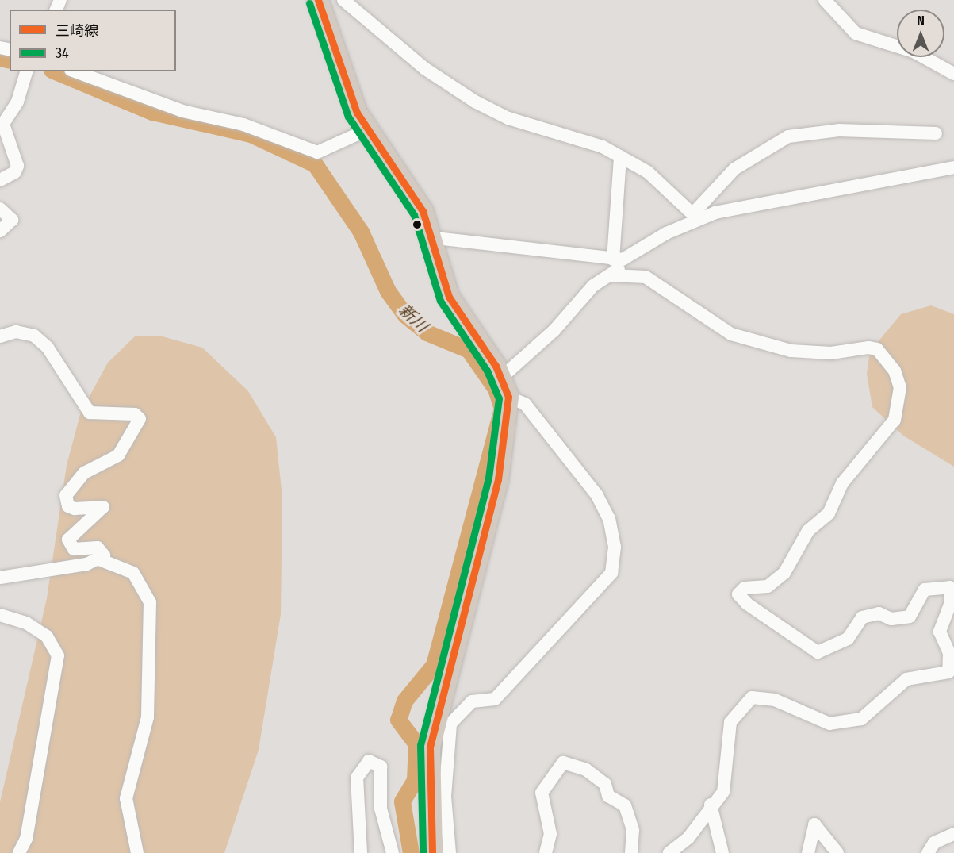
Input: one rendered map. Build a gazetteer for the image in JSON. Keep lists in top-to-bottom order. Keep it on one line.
{"water":["新川"],"lines":["transit line 三崎線","transit line 34"],"legend":["三崎線","34"],"north":"top"}
